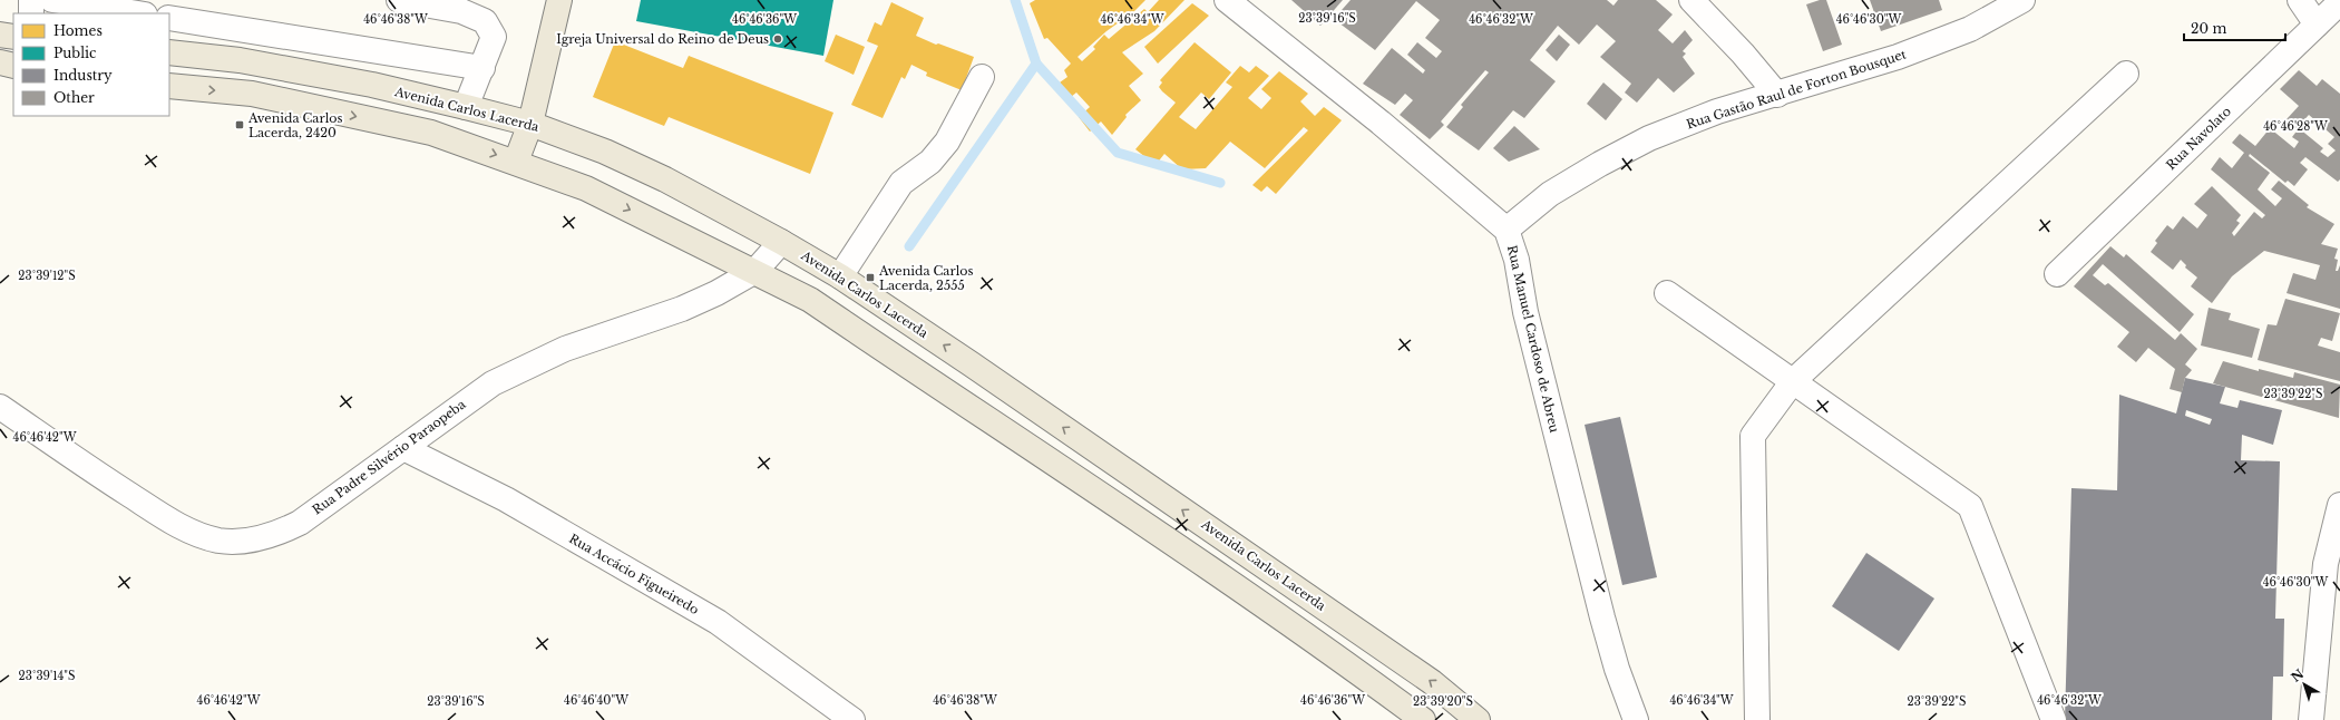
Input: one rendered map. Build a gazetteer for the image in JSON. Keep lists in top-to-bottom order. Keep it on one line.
{"streets":{"main road":["Avenida Carlos Lacerda"],"street":["Rua Gastão Raul de Forton Bousquet","Rua Navolato","Rua Manuel Cardoso de Abreu","Rua Padre Silvério Paraopeba","Rua Accácio Figueiredo"]},"crossings":[["Rua Gastão Raul de Forton Bousquet","Rua Manuel Cardoso de Abreu"],["Avenida Carlos Lacerda","Rua Padre Silvério Paraopeba"],["Rua Padre Silvério Paraopeba","Rua Accácio Figueiredo"]],"places":{"other":["Igreja Universal do Reino de Deus"],"transit":["Avenida Carlos Lacerda, 2420","Avenida Carlos Lacerda, 2555"]},"legend":["Homes","Public","Industry","Other"],"scale_bar":"20 m","north":"top left","coordinates":["23°39'16\"S","46°46'34\"W","46°46'38\"W","46°46'36\"W","46°46'32\"W","46°46'30\"W","46°46'28\"W","23°39'12\"S","23°39'22\"S","46°46'42\"W","23°39'14\"S","46°46'40\"W","23°39'20\"S"]}
